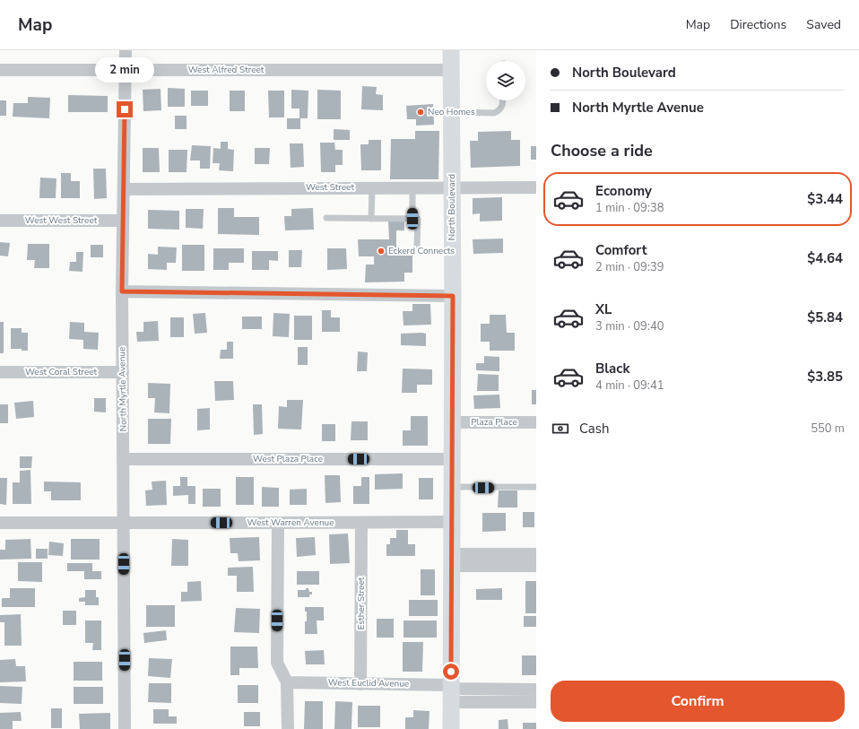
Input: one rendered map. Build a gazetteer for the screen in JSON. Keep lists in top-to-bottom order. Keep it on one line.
{"streets":{"street":["West Alfred Street","West Street","North Boulevard","West West Street","West Coral Street","North Myrtle Avenue","Plaza Place","West Plaza Place","West Warren Avenue","Esther Street","West Euclid Avenue"]},"crossings":[["West Alfred Street","North Boulevard"],["West Alfred Street","North Myrtle Avenue"],["West Street","North Boulevard"],["West Street","North Myrtle Avenue"],["North Boulevard","Plaza Place"],["North Boulevard","West Plaza Place"],["North Boulevard","West Warren Avenue"],["North Boulevard","West Euclid Avenue"],["West West Street","North Myrtle Avenue"],["West Coral Street","North Myrtle Avenue"],["North Myrtle Avenue","West Plaza Place"],["North Myrtle Avenue","West Warren Avenue"],["West Warren Avenue","Esther Street"],["Esther Street","West Euclid Avenue"]],"places":["Neo Homes","Eckerd Connects"],"page":{"header":"Map","nav":["Map","Directions","Saved"],"banner":["North Boulevard","North Myrtle Avenue"],"bubble":"2 min","heading":"Choose a ride","list":[{"name":"Economy","note":"1 min · 09:38","value":"$3.44"},{"name":"Comfort","note":"2 min · 09:39","value":"$4.64"},{"name":"XL","note":"3 min · 09:40","value":"$5.84"},{"name":"Black","note":"4 min · 09:41","value":"$3.85"}],"pay":["Cash","550 m"],"buttons":"Confirm"}}
